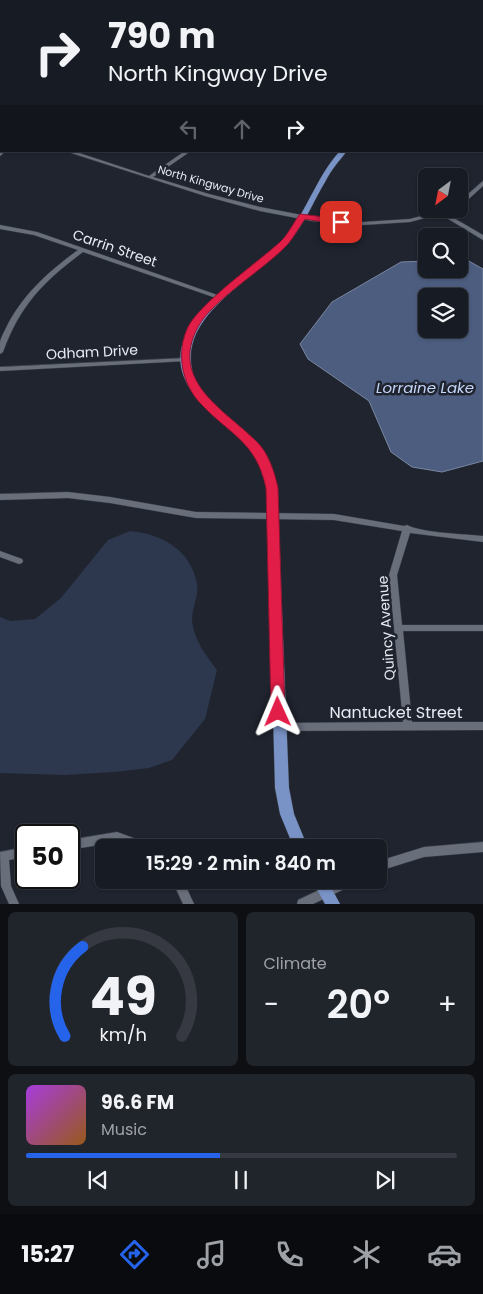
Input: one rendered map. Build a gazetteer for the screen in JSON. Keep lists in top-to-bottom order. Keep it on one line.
{"streets":{"street":["North Kingway Drive","Carrin Street","Odham Drive","Quincy Avenue","Nantucket Street"]},"crossings":[["Quincy Avenue","Nantucket Street"]],"water":["Lorraine Lake"],"north":"bottom left","page":{"turn":["790 m","North Kingway Drive"],"limit":"50","trip":"15:29 · 2 min · 840 m","tile":"Climate","heat":["−","20°","+"],"song":["96.6 FM","Music"],"tabs":"15:27","gauge":["49","km/h"]}}
